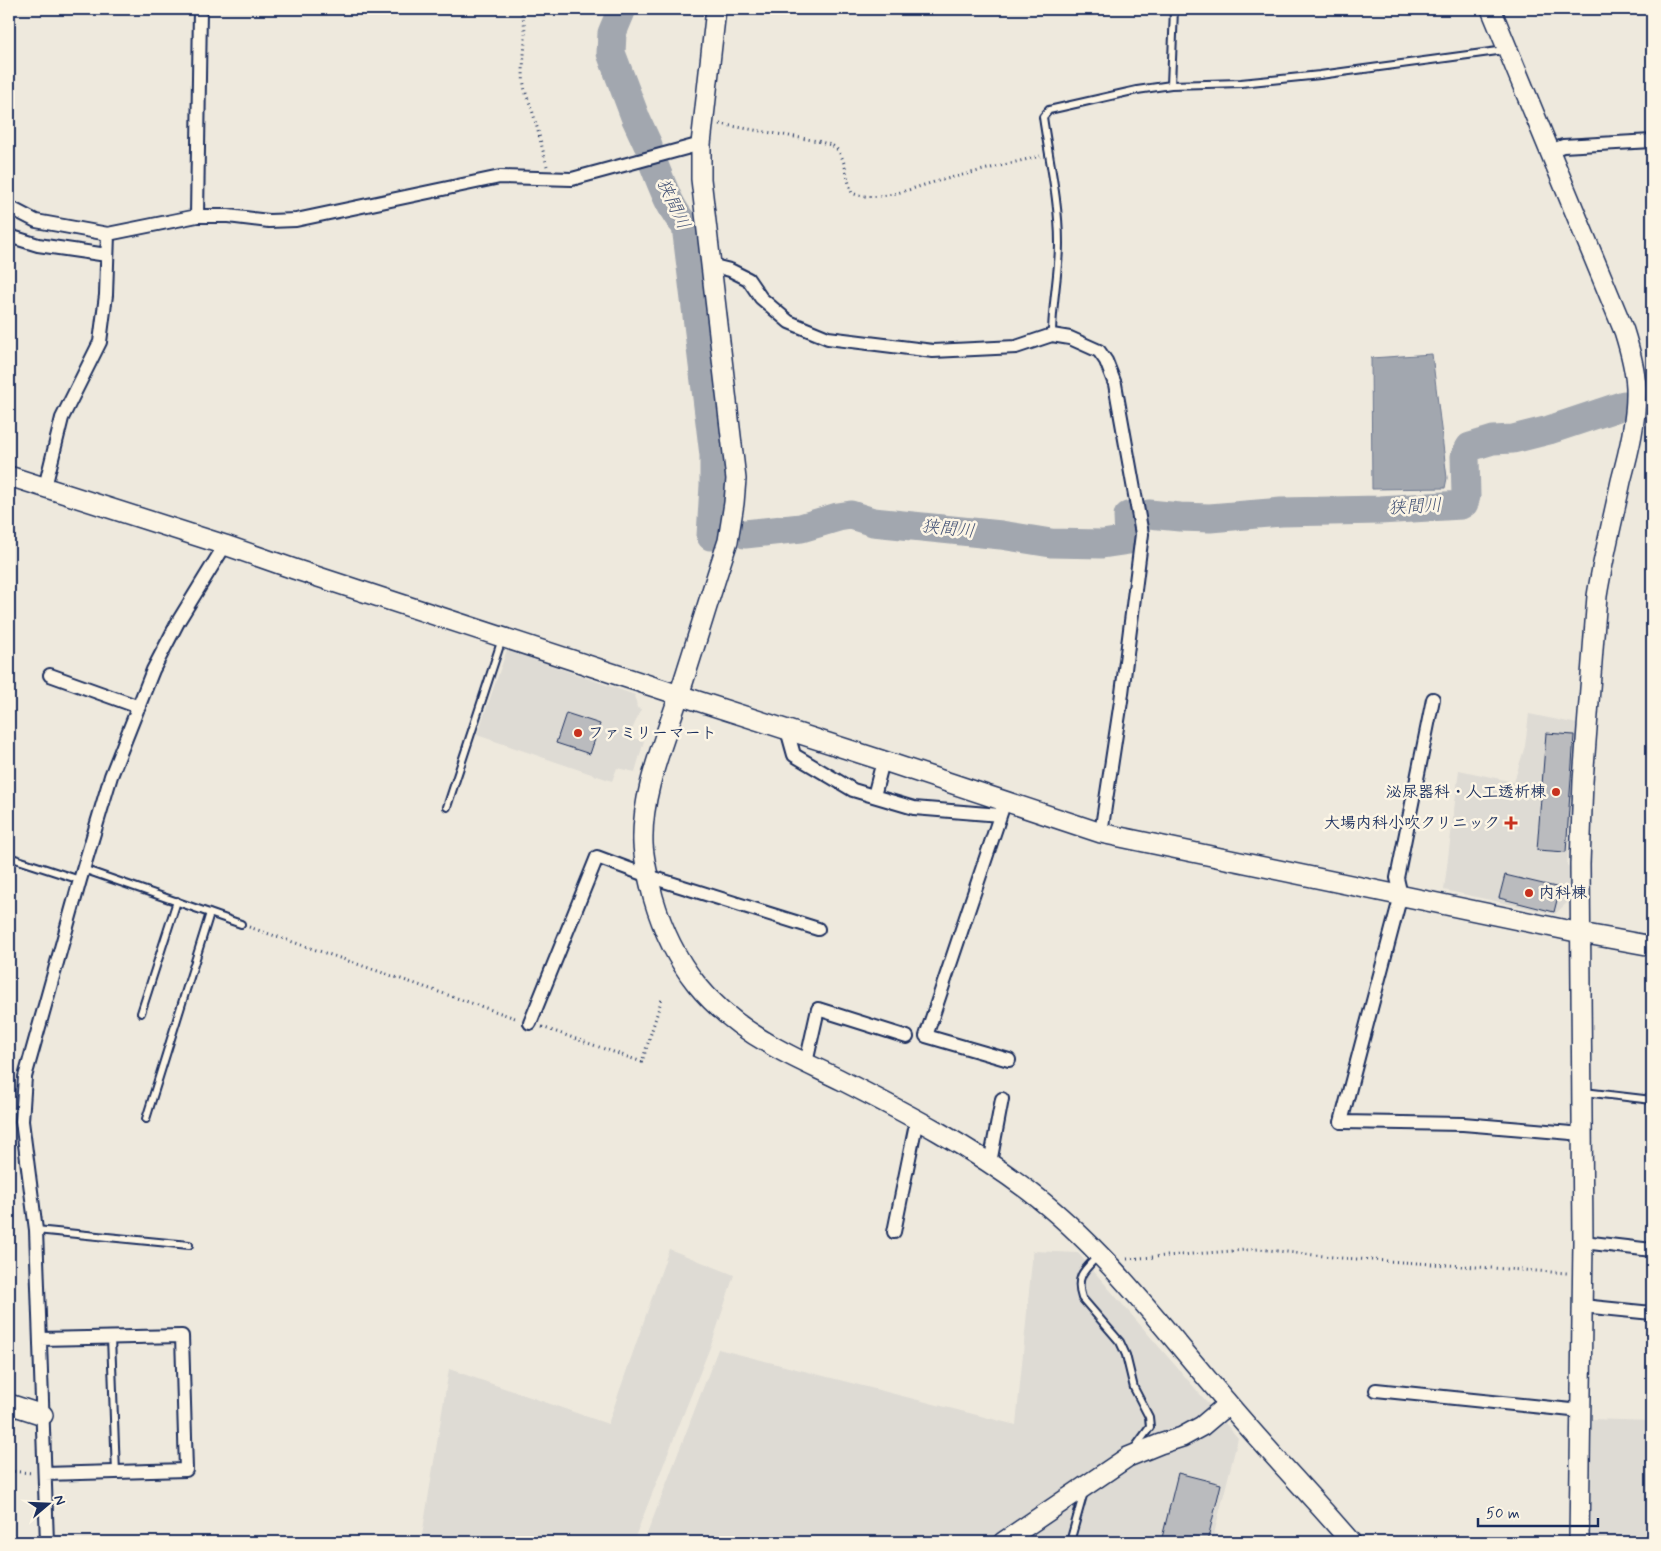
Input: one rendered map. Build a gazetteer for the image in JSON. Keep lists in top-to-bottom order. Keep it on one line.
{"water":["狭間川"],"places":{"other":["ファミリーマート","泌尿器科・人工透析棟","内科棟"],"health":["大場内科小吹クリニック"]},"scale_bar":"50 m","north":"right"}
